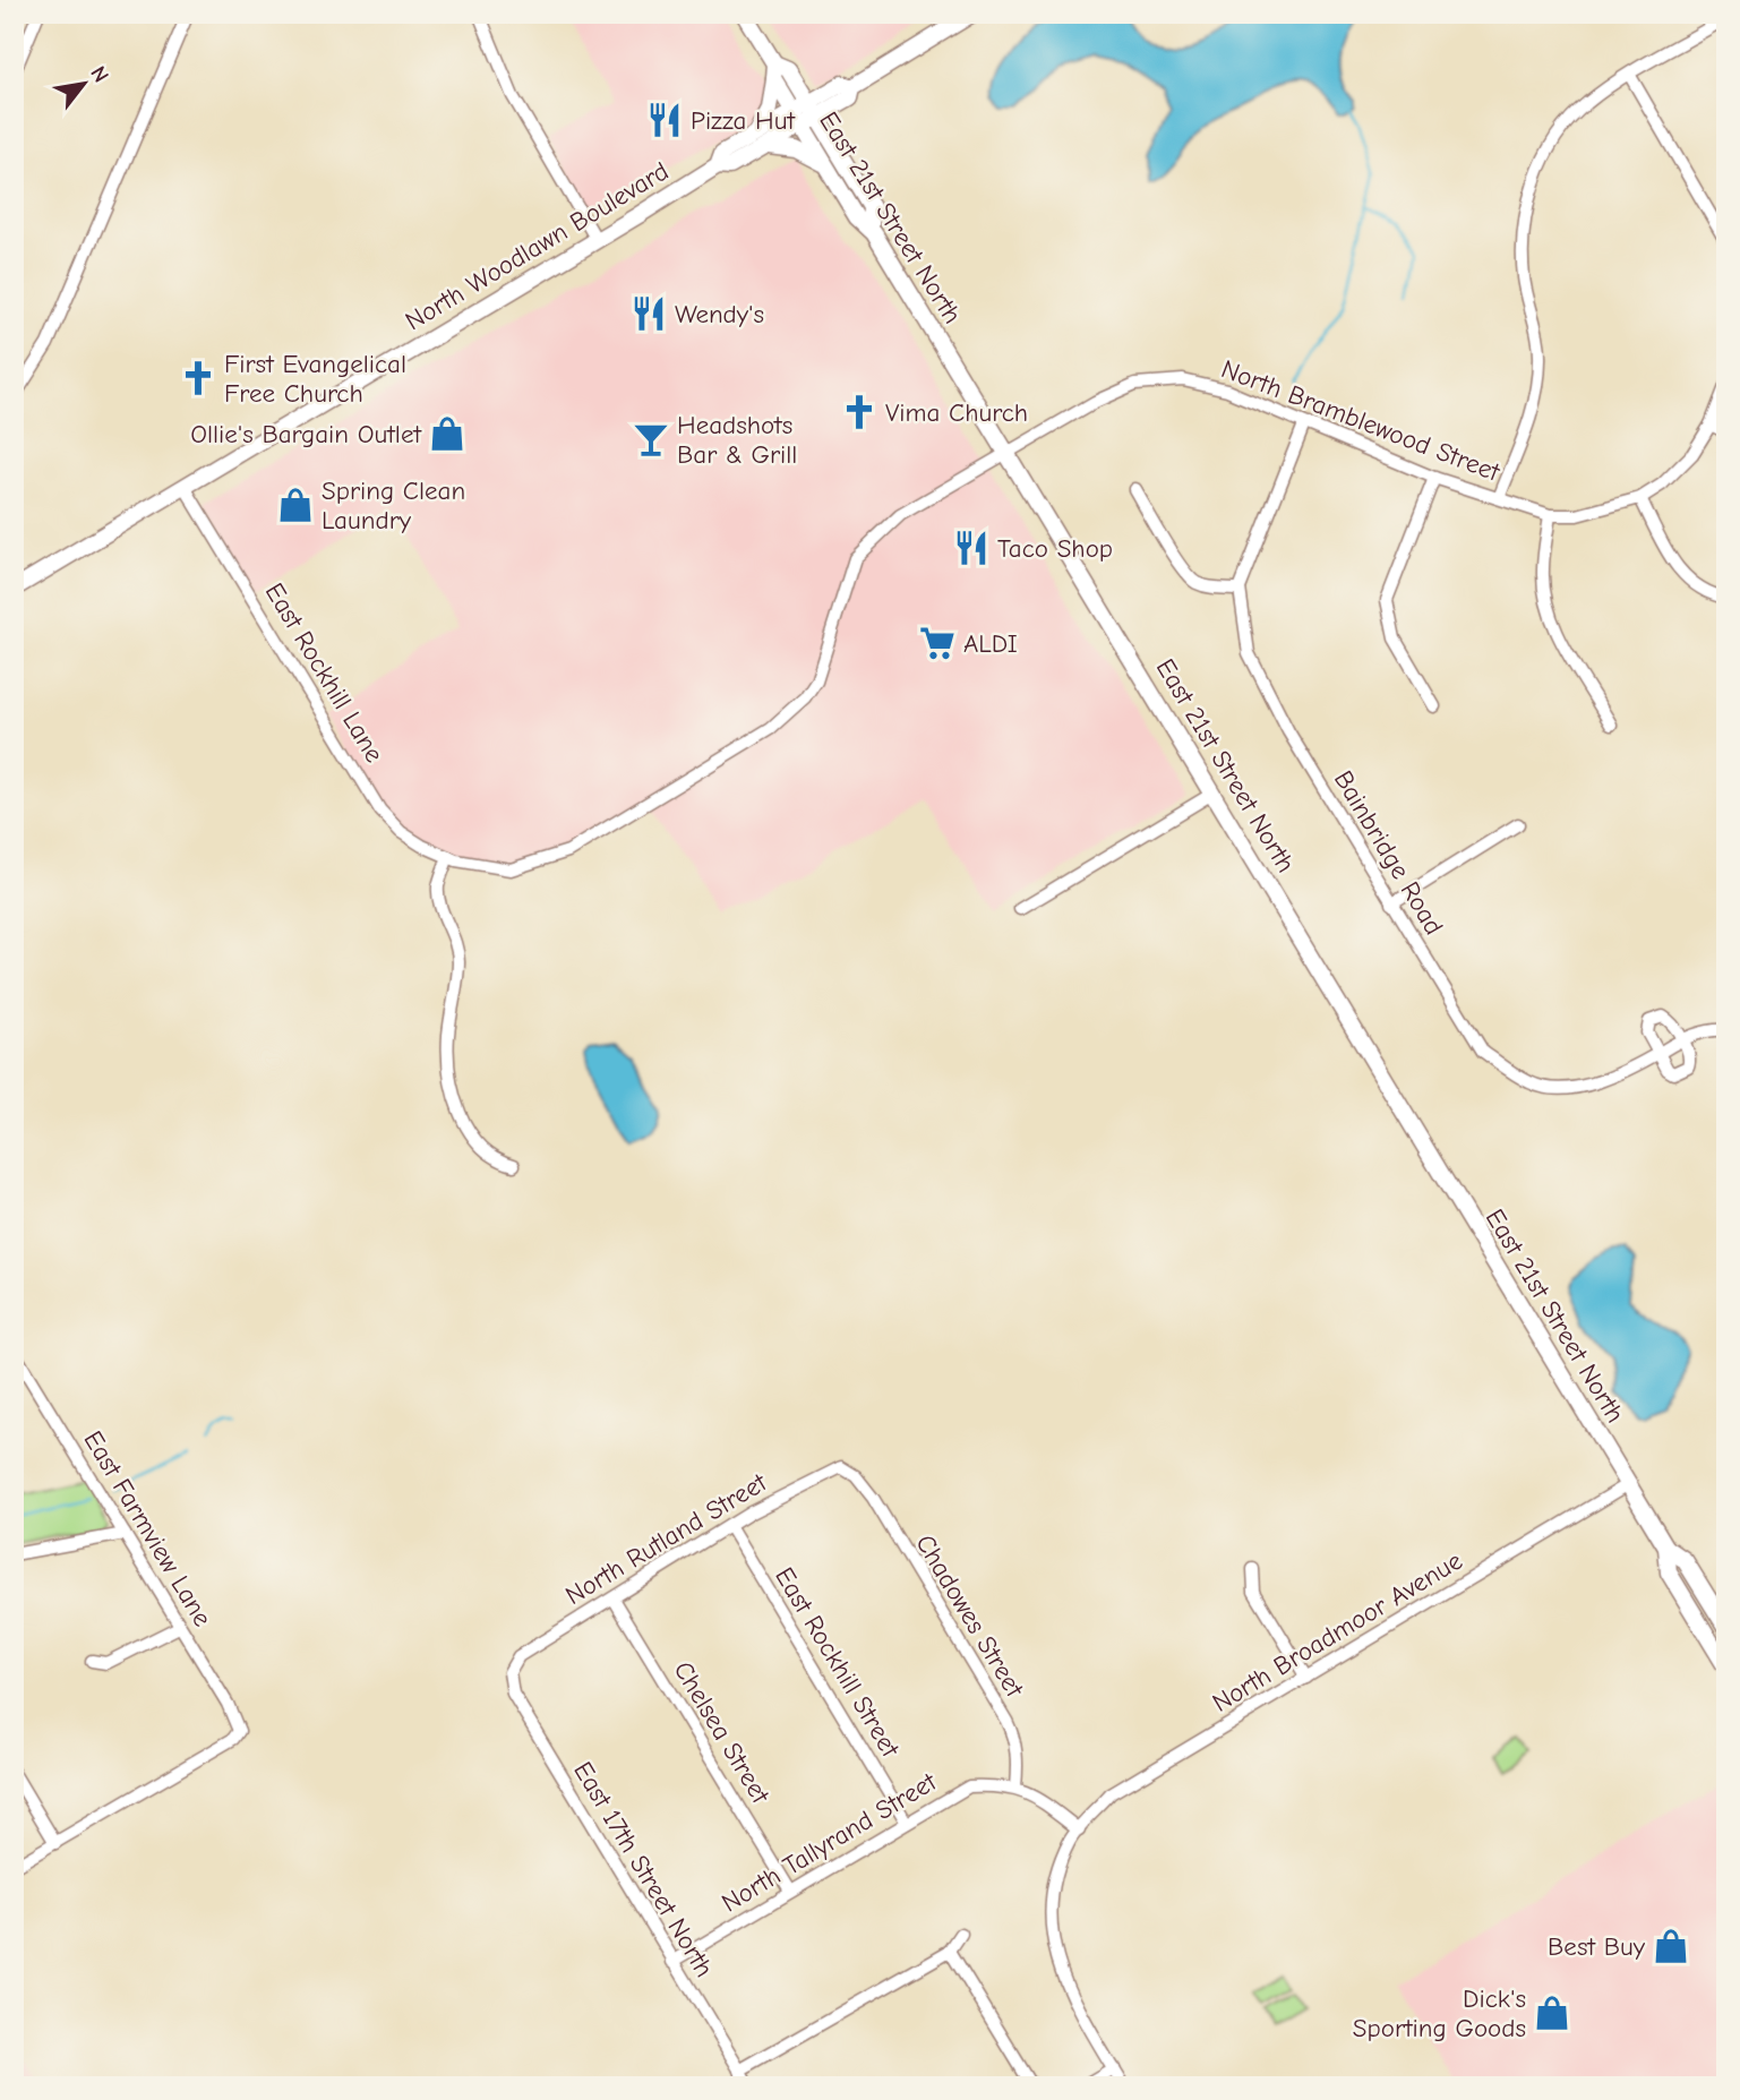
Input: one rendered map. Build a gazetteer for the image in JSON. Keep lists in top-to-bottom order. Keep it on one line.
{"streets":{"main road":["East 21st Street North","North Woodlawn Boulevard"],"street":["North Bramblewood Street","East Rockhill Lane","Bainbridge Road","East Farmview Lane","North Rutland Street","Chadowes Street","North Broadmoor Avenue","East Rockhill Street","Chelsea Street","North Tallyrand Street","East 17th Street North"]},"crossings":[["East 21st Street North","North Woodlawn Boulevard"],["East 21st Street North","North Bramblewood Street"],["East 21st Street North","North Broadmoor Avenue"],["North Woodlawn Boulevard","East Rockhill Lane"],["North Bramblewood Street","East Rockhill Lane"],["North Bramblewood Street","Bainbridge Road"],["North Rutland Street","Chadowes Street"],["North Rutland Street","East Rockhill Street"],["North Rutland Street","Chelsea Street"],["North Rutland Street","East 17th Street North"],["Chadowes Street","North Tallyrand Street"],["East Rockhill Street","North Tallyrand Street"],["Chelsea Street","North Tallyrand Street"],["North Tallyrand Street","East 17th Street North"]],"places":{"restaurant":["Pizza Hut","Wendy's","Taco Shop"],"church":["First Evangelical Free Church","Vima Church"],"shop":["Ollie's Bargain Outlet","Spring Clean Laundry","Best Buy","Dick's Sporting Goods"],"bar":["Headshots Bar & Grill"],"supermarket":["ALDI"]},"north":"top right"}
